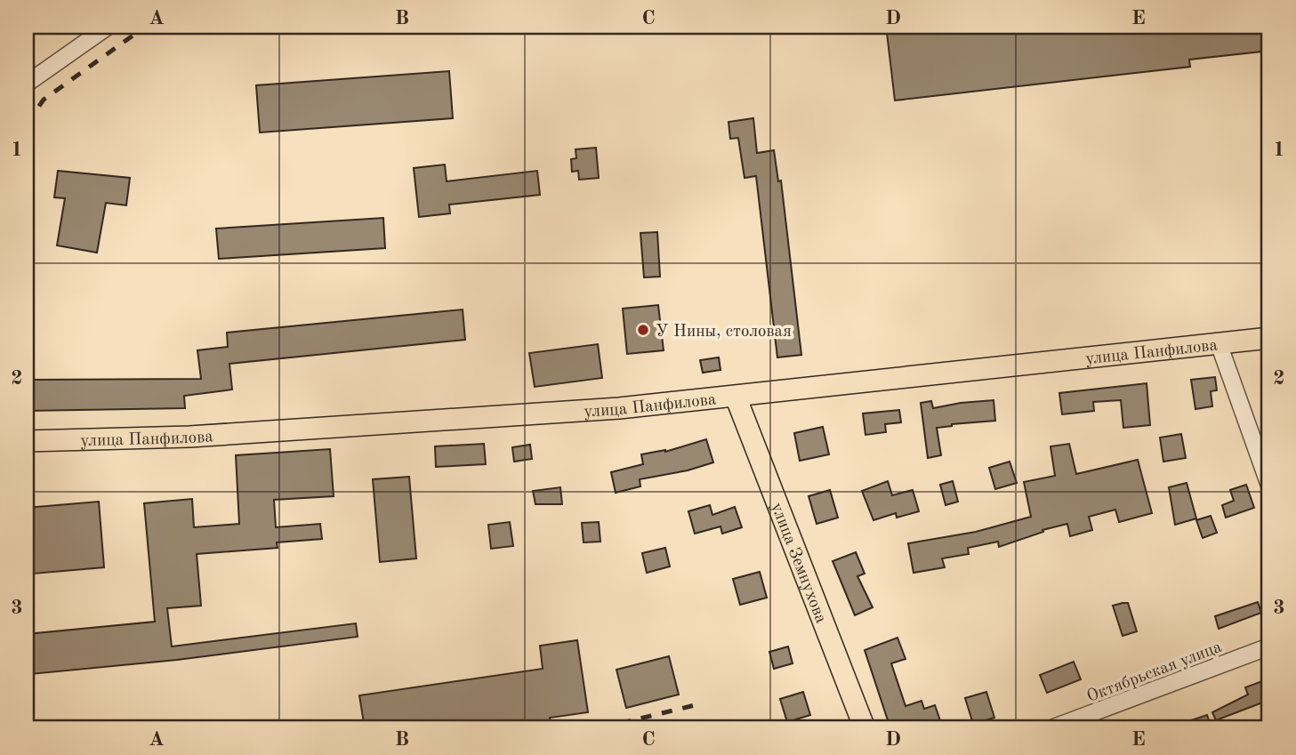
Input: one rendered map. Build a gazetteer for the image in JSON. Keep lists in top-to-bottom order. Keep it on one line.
{"streets":{"main road":["улица Панфилова","улица Земнухова"],"street":["Октябрьская улица"]},"crossings":[["улица Панфилова","улица Земнухова"]],"places":["У Нины, столовая"],"grid":{"columns":["A","B","C","D","E"],"rows":["1","2","3"]}}
